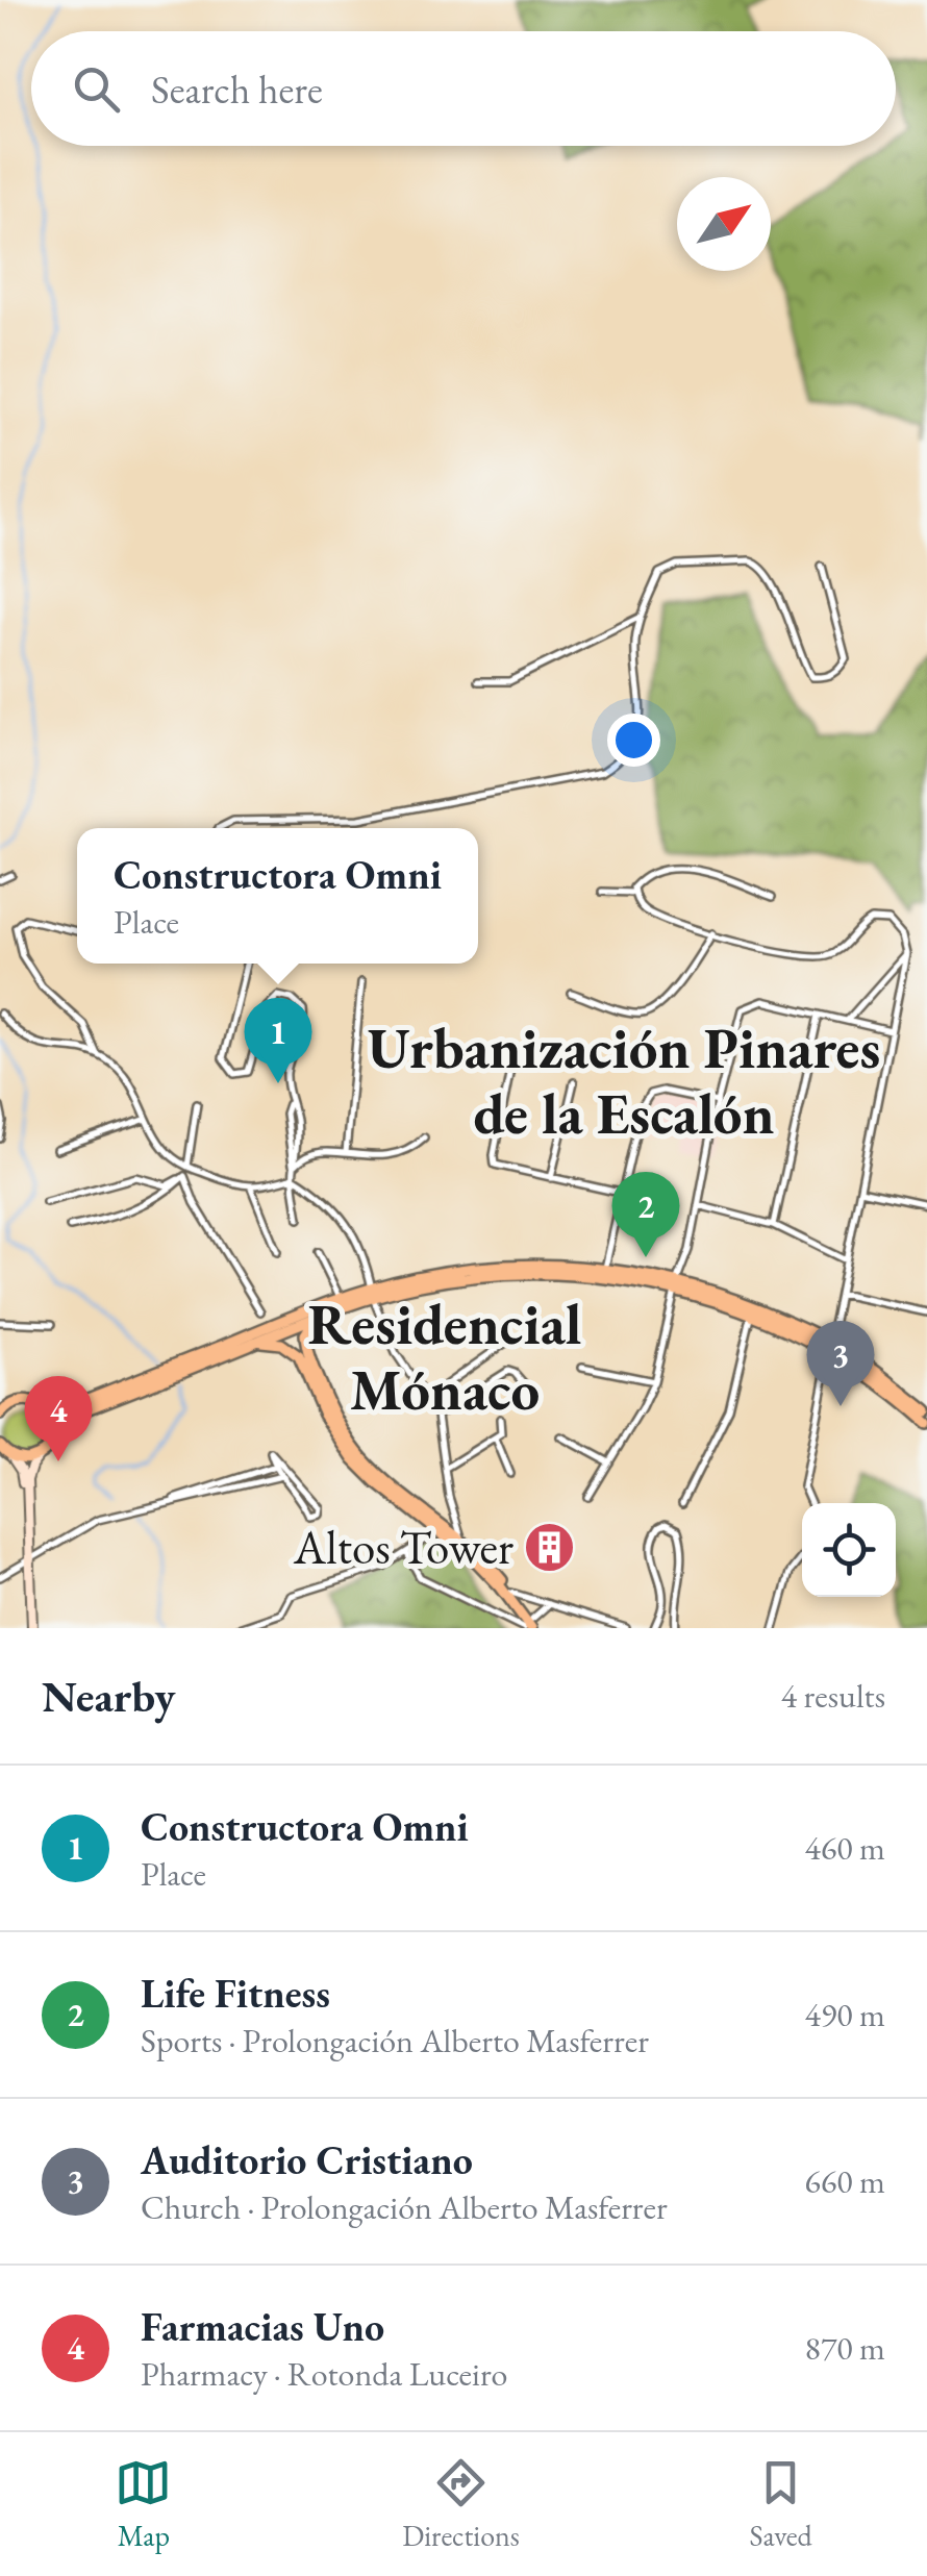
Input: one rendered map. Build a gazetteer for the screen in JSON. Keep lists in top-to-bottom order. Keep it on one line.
{"districts":["Urbanización Pinares de la Escalón","Residencial Mónaco"],"places":{"building":["Altos Tower"]},"north":"top right","page":{"search":"Search here","popup":["Constructora Omni","Place"],"pins":["1","2","3","4"],"heading":["Nearby","4 results"],"list":[{"mark":"1","name":"Constructora Omni","note":"Place","value":"460 m"},{"mark":"2","name":"Life Fitness","note":"Sports · Prolongación Alberto Masferrer","value":"490 m"},{"mark":"3","name":"Auditorio Cristiano","note":"Church · Prolongación Alberto Masferrer","value":"660 m"},{"mark":"4","name":"Farmacias Uno","note":"Pharmacy · Rotonda Luceiro","value":"870 m"}],"nav":["Map","Directions","Saved"]}}
